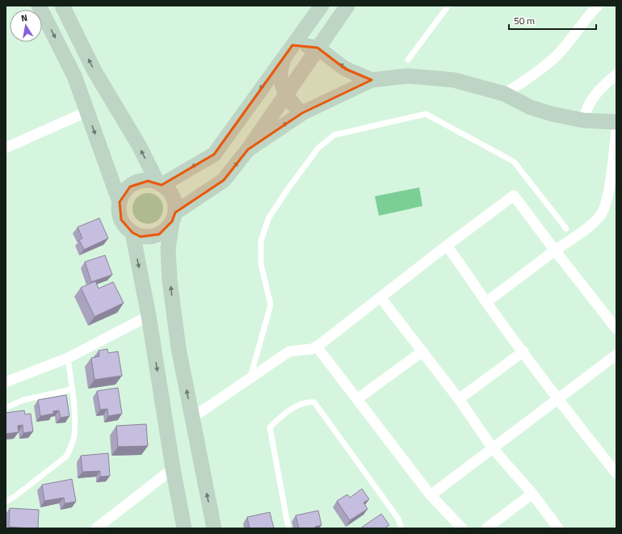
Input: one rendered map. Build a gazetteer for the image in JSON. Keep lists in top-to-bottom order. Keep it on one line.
{"scale_bar":"50 m","north":"top"}
